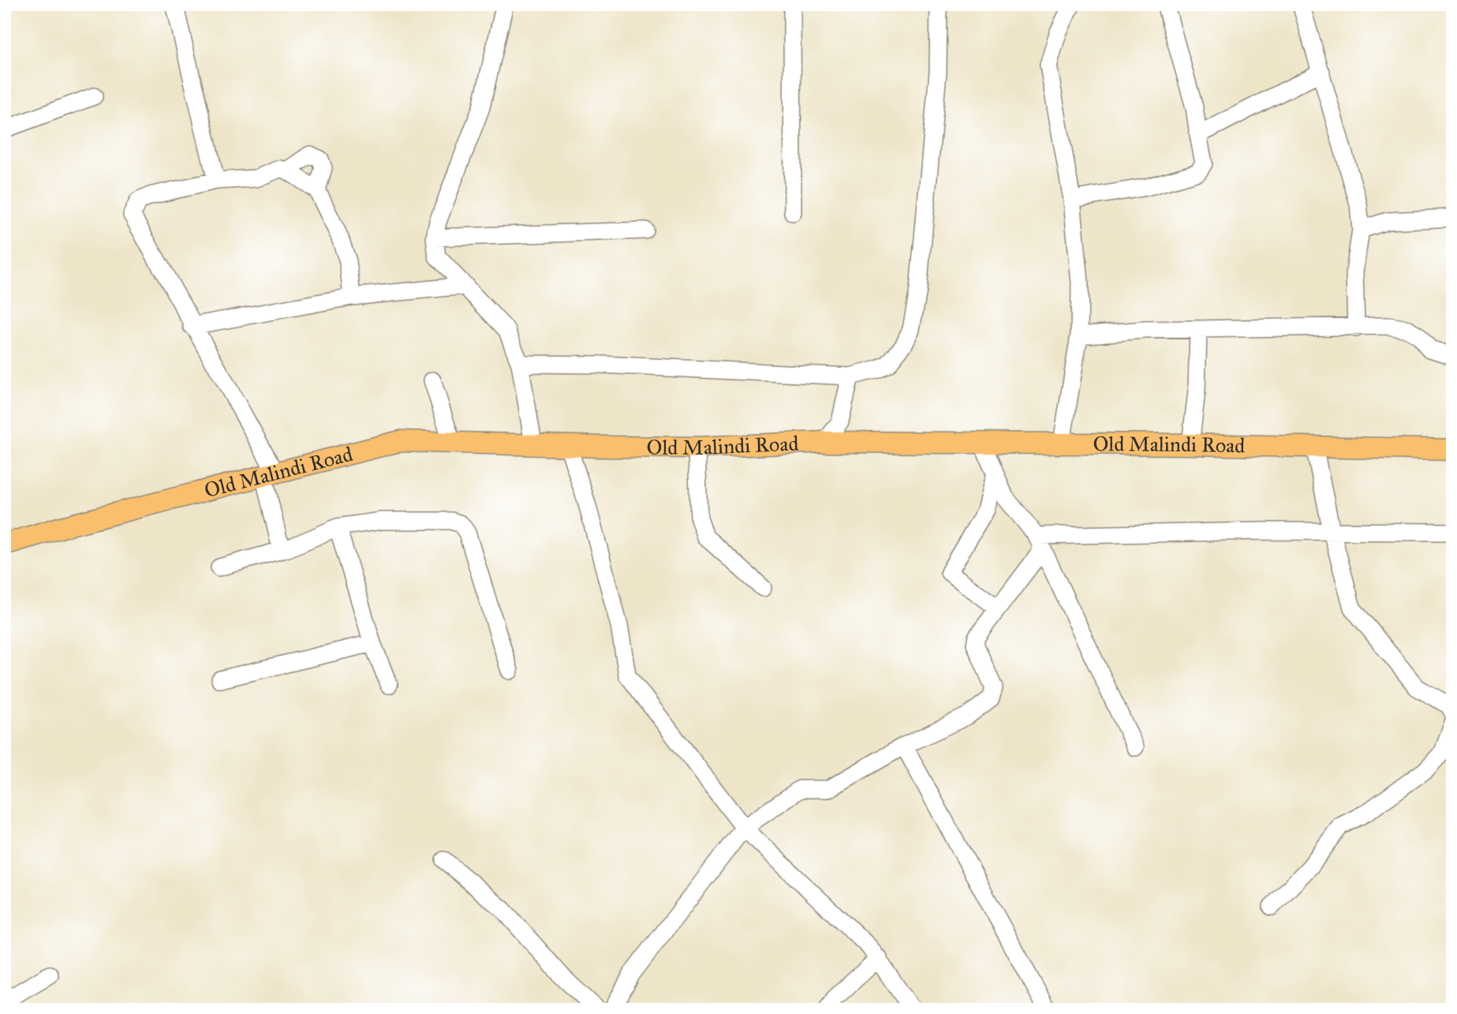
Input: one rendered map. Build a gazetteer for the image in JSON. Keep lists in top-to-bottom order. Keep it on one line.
{"streets":{"main road":["Old Malindi Road"]}}
